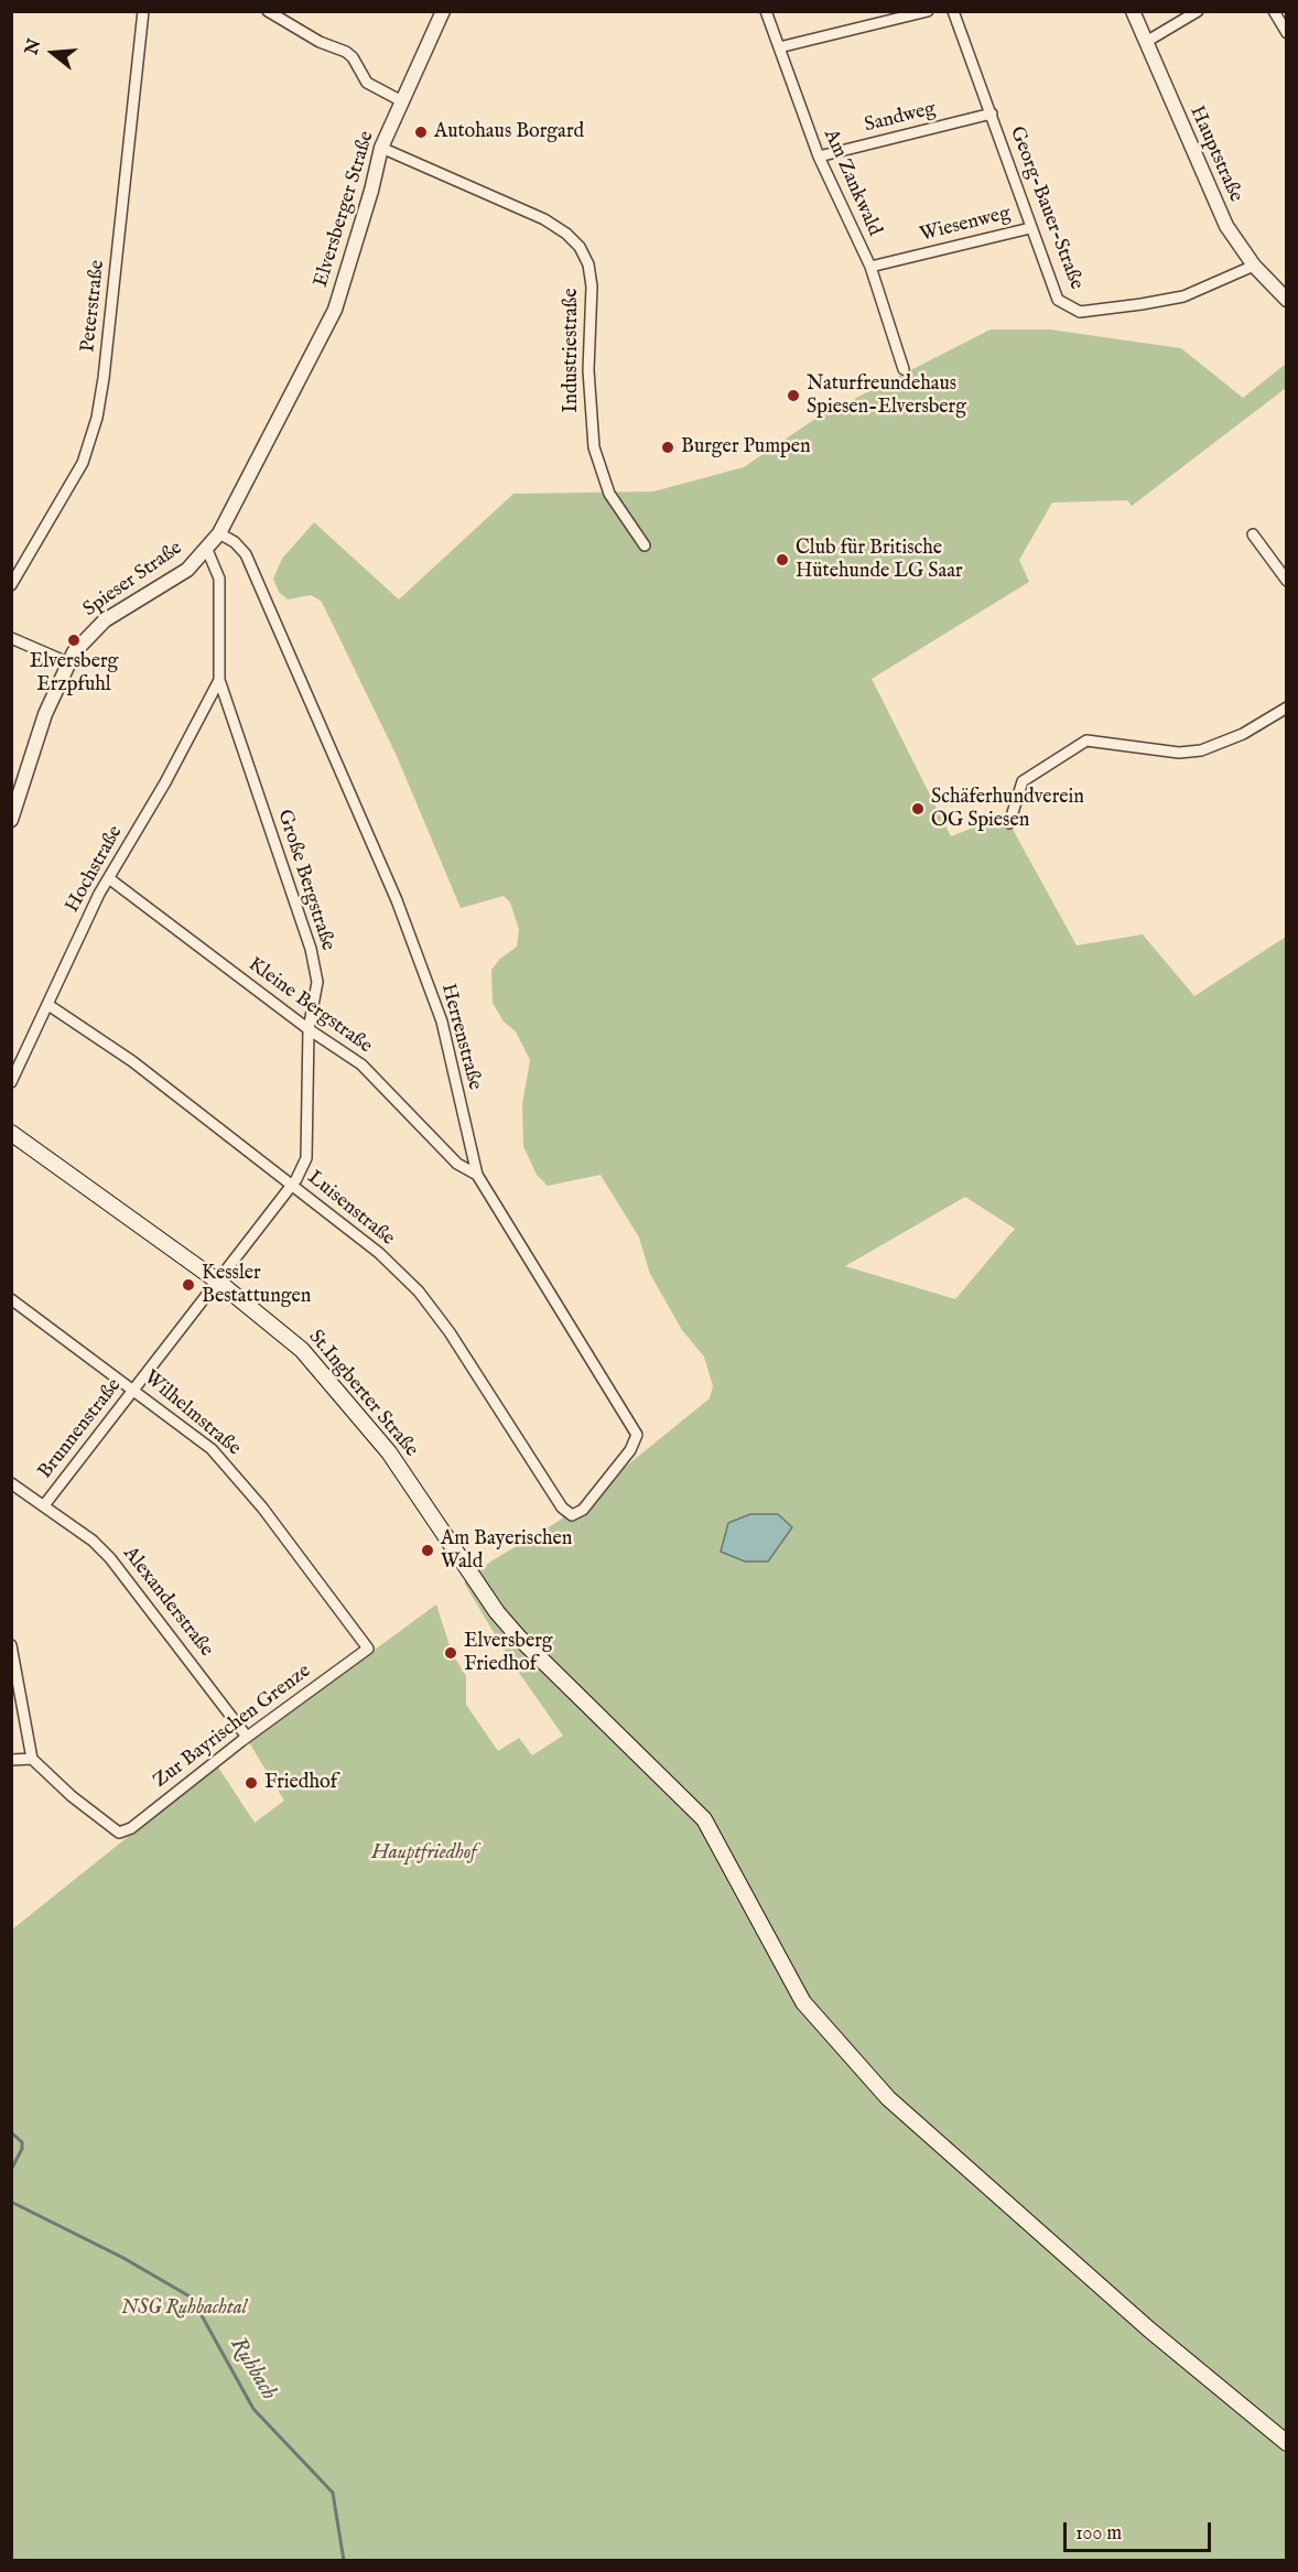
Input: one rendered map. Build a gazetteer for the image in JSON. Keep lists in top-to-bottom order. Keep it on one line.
{"streets":{"main road":["St.Ingberter Straße"],"street":["Sandweg","Hauptstraße","Am Zankwald","Georg-Bauer-Straße","Elversberger Straße","Wiesenweg","Peterstraße","Industriestraße","Spieser Straße","Hochstraße","Große Bergstraße","Kleine Bergstraße","Herrenstraße","Luisenstraße","Wilhelmstraße","Brunnenstraße","Alexanderstraße","Zur Bayrischen Grenze"]},"crossings":[["Sandweg","Am Zankwald"],["Sandweg","Georg-Bauer-Straße"],["Hauptstraße","Georg-Bauer-Straße"],["Am Zankwald","Wiesenweg"],["Georg-Bauer-Straße","Wiesenweg"],["Elversberger Straße","Industriestraße"],["Elversberger Straße","Spieser Straße"],["Spieser Straße","Große Bergstraße"],["Spieser Straße","Herrenstraße"],["Hochstraße","Große Bergstraße"],["Hochstraße","Kleine Bergstraße"],["Hochstraße","Luisenstraße"],["Große Bergstraße","Kleine Bergstraße"],["Große Bergstraße","Luisenstraße"],["Große Bergstraße","St.Ingberter Straße"],["Große Bergstraße","Brunnenstraße"],["Kleine Bergstraße","Herrenstraße"],["Herrenstraße","Luisenstraße"],["St.Ingberter Straße","Brunnenstraße"],["Wilhelmstraße","Brunnenstraße"],["Wilhelmstraße","Zur Bayrischen Grenze"],["Brunnenstraße","Alexanderstraße"],["Alexanderstraße","Zur Bayrischen Grenze"]],"water":["Ruhbach"],"parks":["Hauptfriedhof","NSG Ruhbachtal"],"places":["Autohaus Borgard","Naturfreundehaus Spiesen-Elversberg","Burger Pumpen","Club für Britische Hütehunde LG Saar","Elversberg Erzpfuhl","Schäferhundverein OG Spiesen","Kessler Bestattungen","Am Bayerischen Wald","Elversberg Friedhof","Friedhof"],"scale_bar":"100 m","north":"left"}
